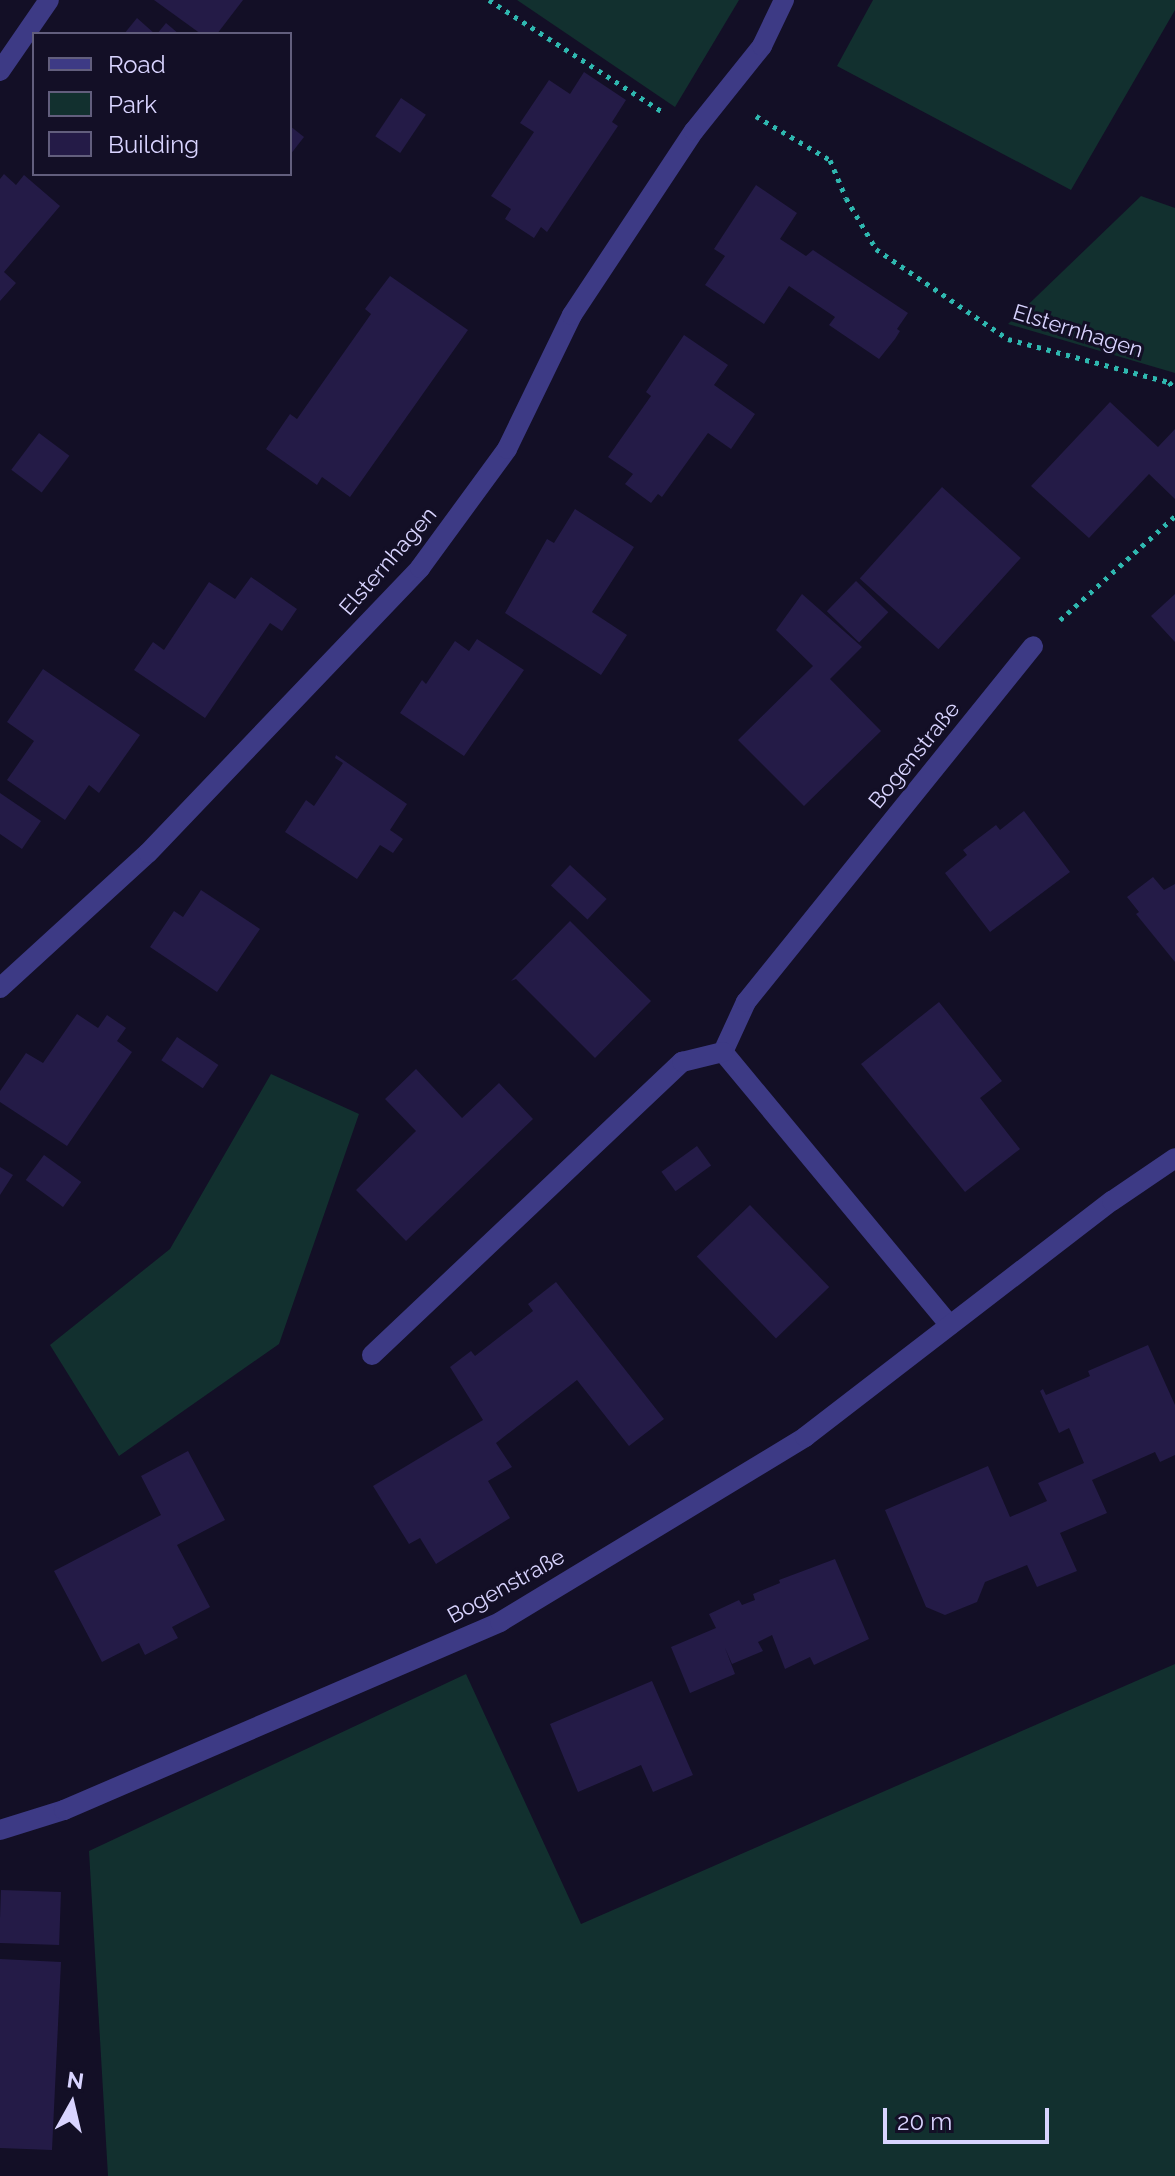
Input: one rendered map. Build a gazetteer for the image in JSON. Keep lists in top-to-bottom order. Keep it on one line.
{"streets":{"street":["Elsternhagen","Bogenstraße"]},"legend":["Road","Park","Building"],"scale_bar":"20 m","north":"top"}
